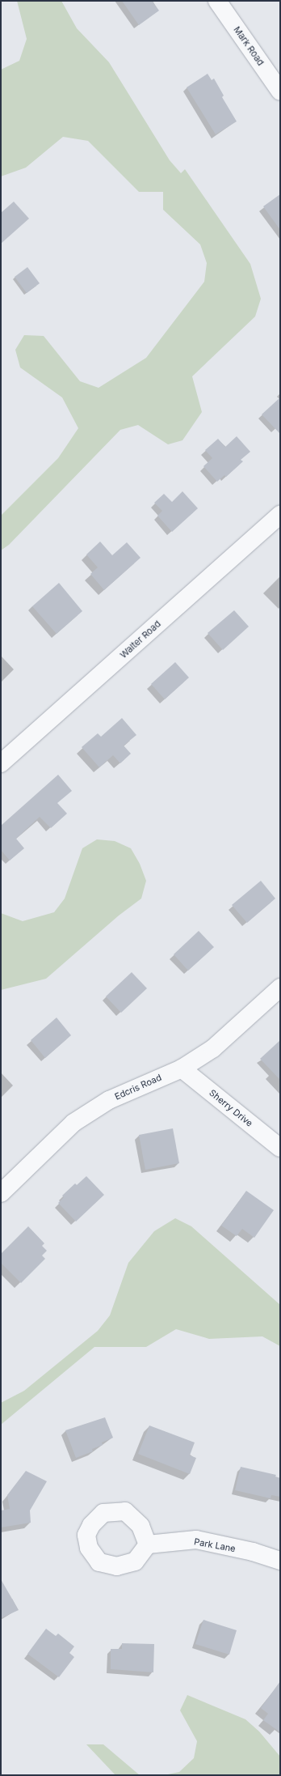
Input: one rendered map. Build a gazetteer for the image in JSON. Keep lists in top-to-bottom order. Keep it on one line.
{"streets":{"street":["Mark Road","Walter Road","Edcris Road","Sherry Drive","Park Lane"]},"crossings":[["Edcris Road","Sherry Drive"]]}
